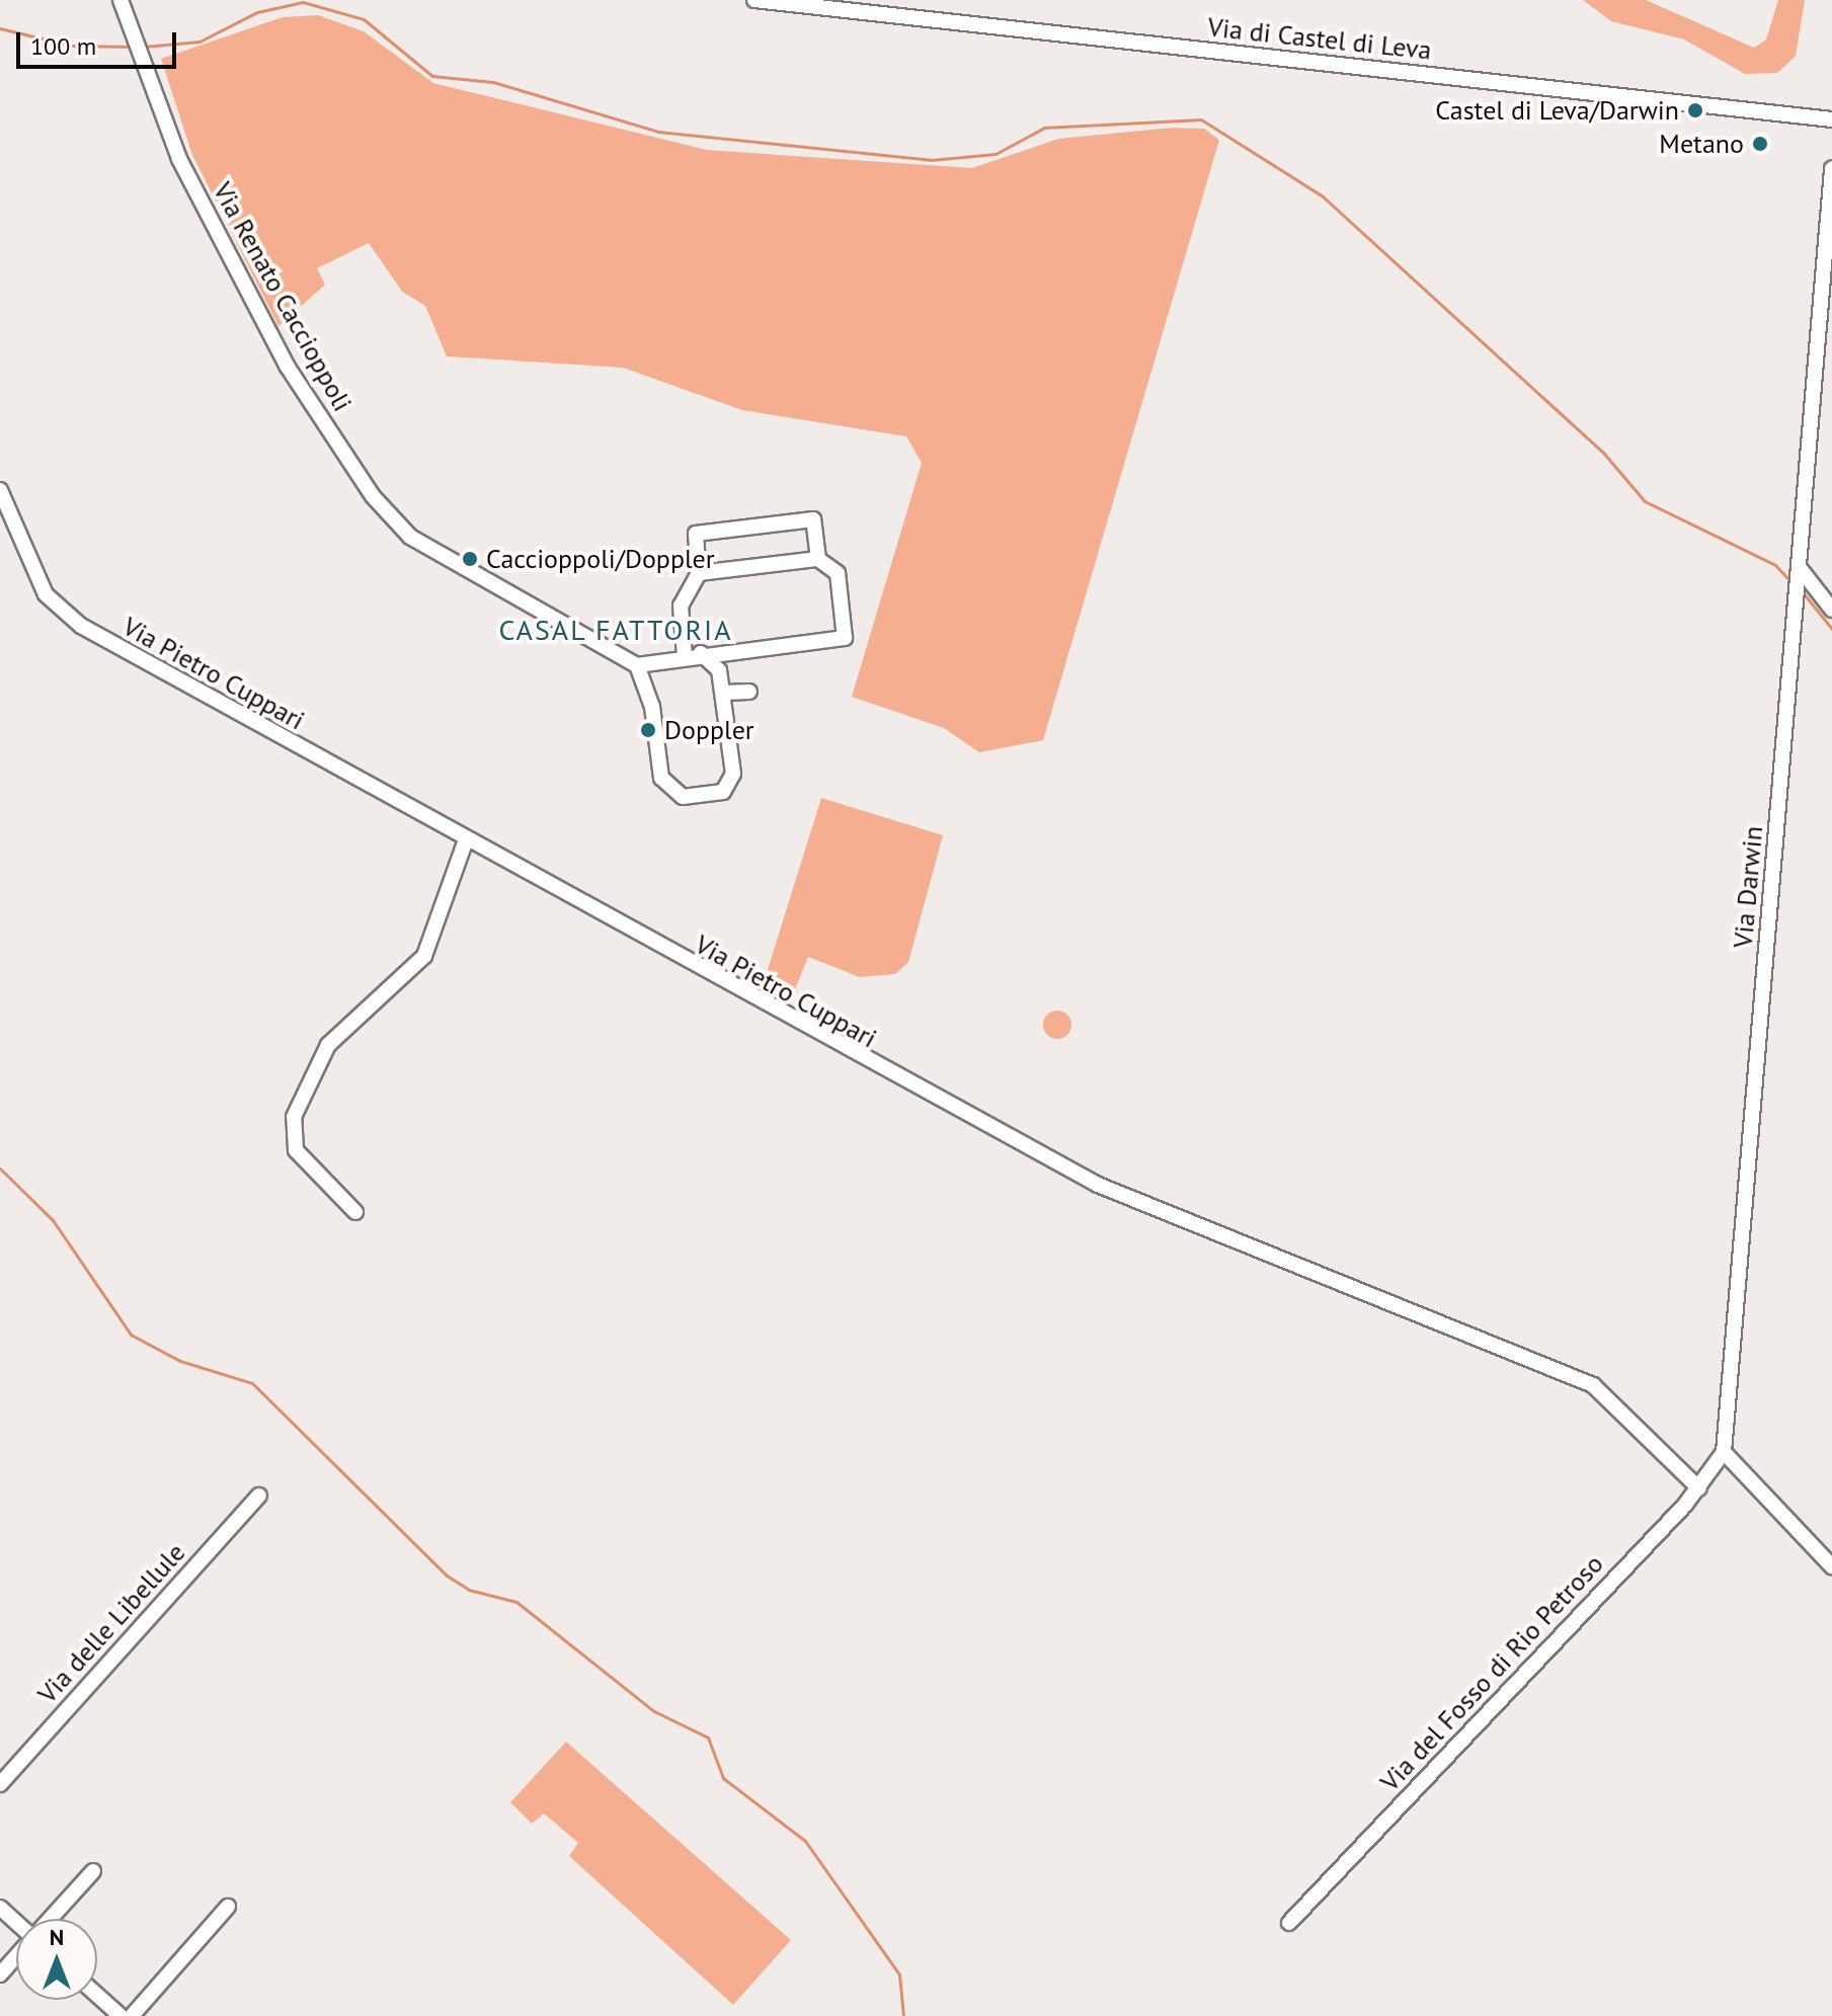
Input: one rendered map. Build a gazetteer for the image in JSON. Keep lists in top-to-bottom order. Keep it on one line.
{"streets":{"street":["Via di Castel di Leva","Via Renato Caccioppoli","Via Pietro Cuppari","Via Darwin","Via delle Libellule","Via del Fosso di Rio Petroso"]},"crossings":[["Via Pietro Cuppari","Via del Fosso di Rio Petroso"],["Via Darwin","Via del Fosso di Rio Petroso"]],"districts":["CASAL FATTORIA"],"places":["Castel di Leva/Darwin","Metano","Caccioppoli/Doppler","Doppler"],"scale_bar":"100 m","north":"top"}
